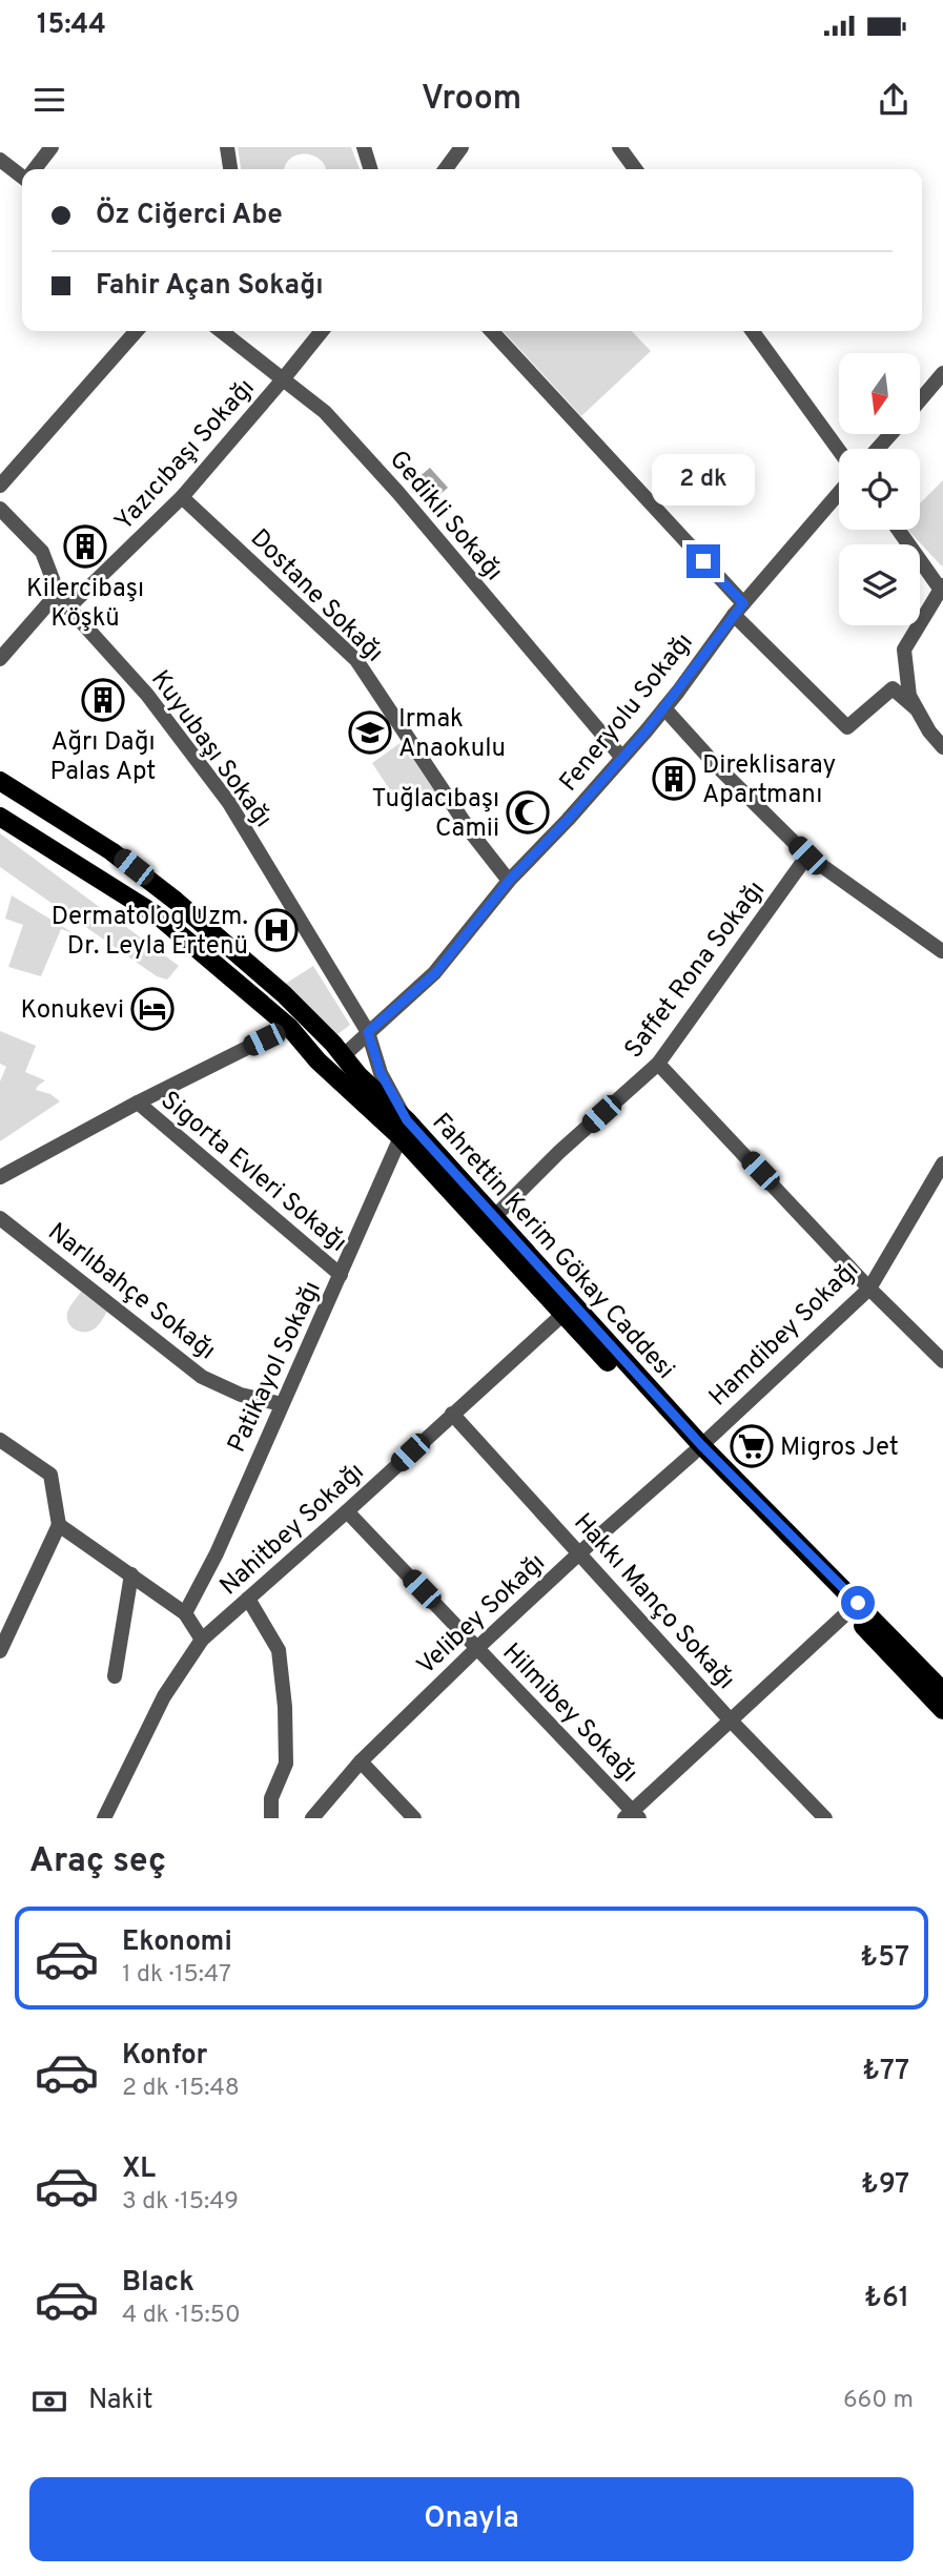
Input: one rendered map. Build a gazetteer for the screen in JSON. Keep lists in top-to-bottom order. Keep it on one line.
{"streets":{"main road":["Fahrettin Kerim Gökay Caddesi"],"street":["Yazıcıbaşı Sokağı","Gedikli Sokağı","Dostane Sokağı","Feneryolu Sokağı","Kuyubaşı Sokağı","Saffet Rona Sokağı","Sigorta Evleri Sokağı","Narlıbahçe Sokağı","Hamdibey Sokağı","Patikayol Sokağı","Nahitbey Sokağı","Hakkı Manço Sokağı","Velibey Sokağı","Hilmibey Sokağı"]},"crossings":[["Yazıcıbaşı Sokağı","Gedikli Sokağı"],["Yazıcıbaşı Sokağı","Dostane Sokağı"],["Yazıcıbaşı Sokağı","Kuyubaşı Sokağı"],["Gedikli Sokağı","Feneryolu Sokağı"],["Dostane Sokağı","Feneryolu Sokağı"],["Feneryolu Sokağı","Kuyubaşı Sokağı"],["Feneryolu Sokağı","Fahrettin Kerim Gökay Caddesi"],["Kuyubaşı Sokağı","Fahrettin Kerim Gökay Caddesi"],["Kuyubaşı Sokağı","Patikayol Sokağı"],["Saffet Rona Sokağı","Fahrettin Kerim Gökay Caddesi"],["Sigorta Evleri Sokağı","Patikayol Sokağı"],["Fahrettin Kerim Gökay Caddesi","Hamdibey Sokağı"],["Fahrettin Kerim Gökay Caddesi","Patikayol Sokağı"],["Fahrettin Kerim Gökay Caddesi","Nahitbey Sokağı"],["Fahrettin Kerim Gökay Caddesi","Velibey Sokağı"],["Narlıbahçe Sokağı","Patikayol Sokağı"],["Hamdibey Sokağı","Velibey Sokağı"],["Nahitbey Sokağı","Hakkı Manço Sokağı"],["Nahitbey Sokağı","Hilmibey Sokağı"],["Hakkı Manço Sokağı","Velibey Sokağı"],["Velibey Sokağı","Hilmibey Sokağı"]],"places":{"building":["Kilercibaşı Köşkü","Ağrı Dağı Palas Apt","Direklisaray Apartmanı"],"school or university":["Irmak Anaokulu"],"mosque":["Tuğlacıbaşı Camii"],"hospital":["Dermatolog Uzm. Dr. Leyla Ertenü"],"hotel":["Konukevi"],"supermarket":["Migros Jet"]},"north":"bottom","page":{"status":"15:44","header":"Vroom","banner":["Öz Ciğerci Abe","Fahir Açan Sokağı"],"bubble":"2 dk","heading":"Araç seç","list":[{"name":"Ekonomi","note":"1 dk · 15:47","value":"₺57"},{"name":"Konfor","note":"2 dk · 15:48","value":"₺77"},{"name":"XL","note":"3 dk · 15:49","value":"₺97"},{"name":"Black","note":"4 dk · 15:50","value":"₺61"}],"pay":["Nakit","660 m"],"buttons":"Onayla"}}
